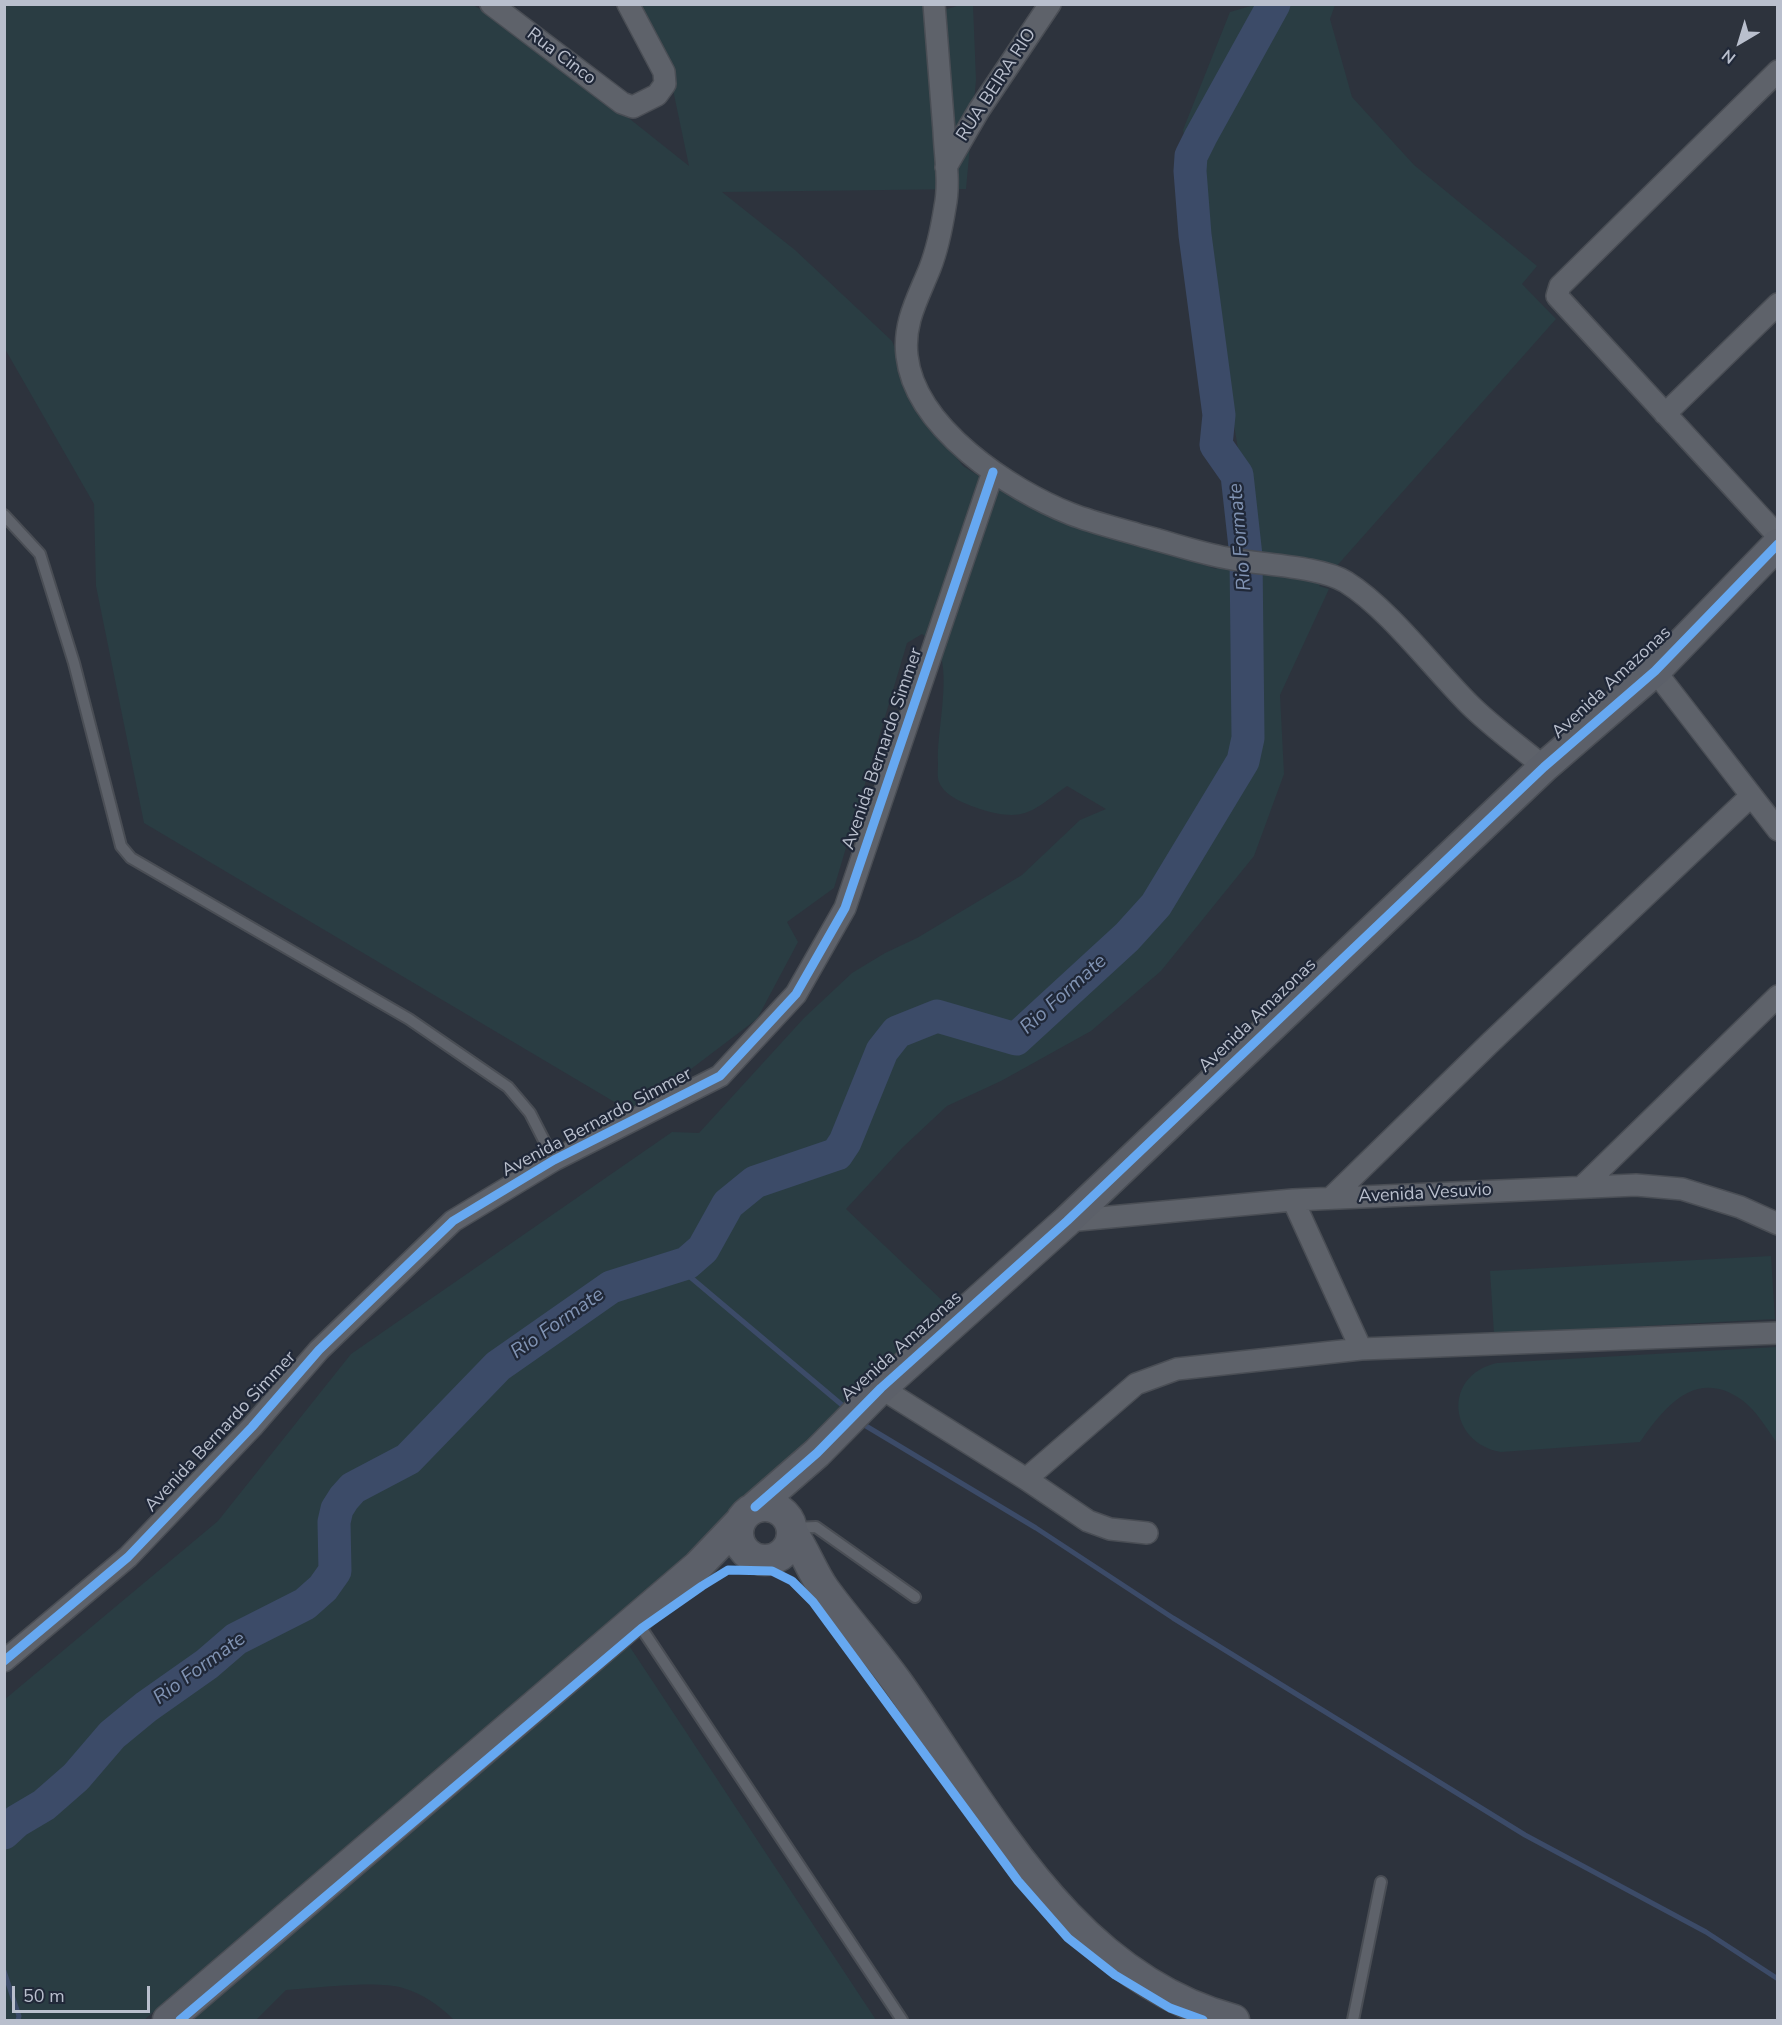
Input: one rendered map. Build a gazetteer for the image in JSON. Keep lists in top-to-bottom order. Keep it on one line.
{"streets":{"street":["Rua Cinco","RUA BEIRA RIO","Avenida Amazonas","Avenida Bernardo Simmer","Avenida Vesuvio"]},"crossings":[["Avenida Amazonas","Avenida Vesuvio"]],"water":["Rio Formate"],"scale_bar":"50 m","north":"bottom left"}
